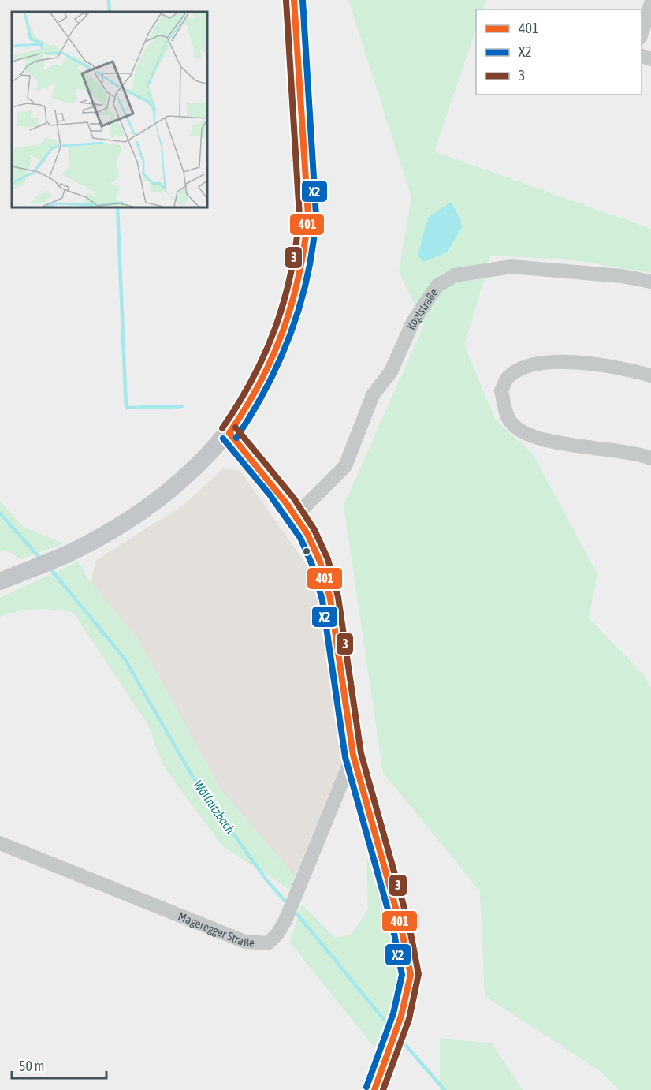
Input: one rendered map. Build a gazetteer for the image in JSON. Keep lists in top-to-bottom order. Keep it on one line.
{"streets":{"street":["Koglstraße","Mageregger Straße"]},"water":["Wölfnitzbach"],"lines":["transit line 401","transit line X2","transit line 3"],"legend":["401","X2","3"],"scale_bar":"50 m"}
